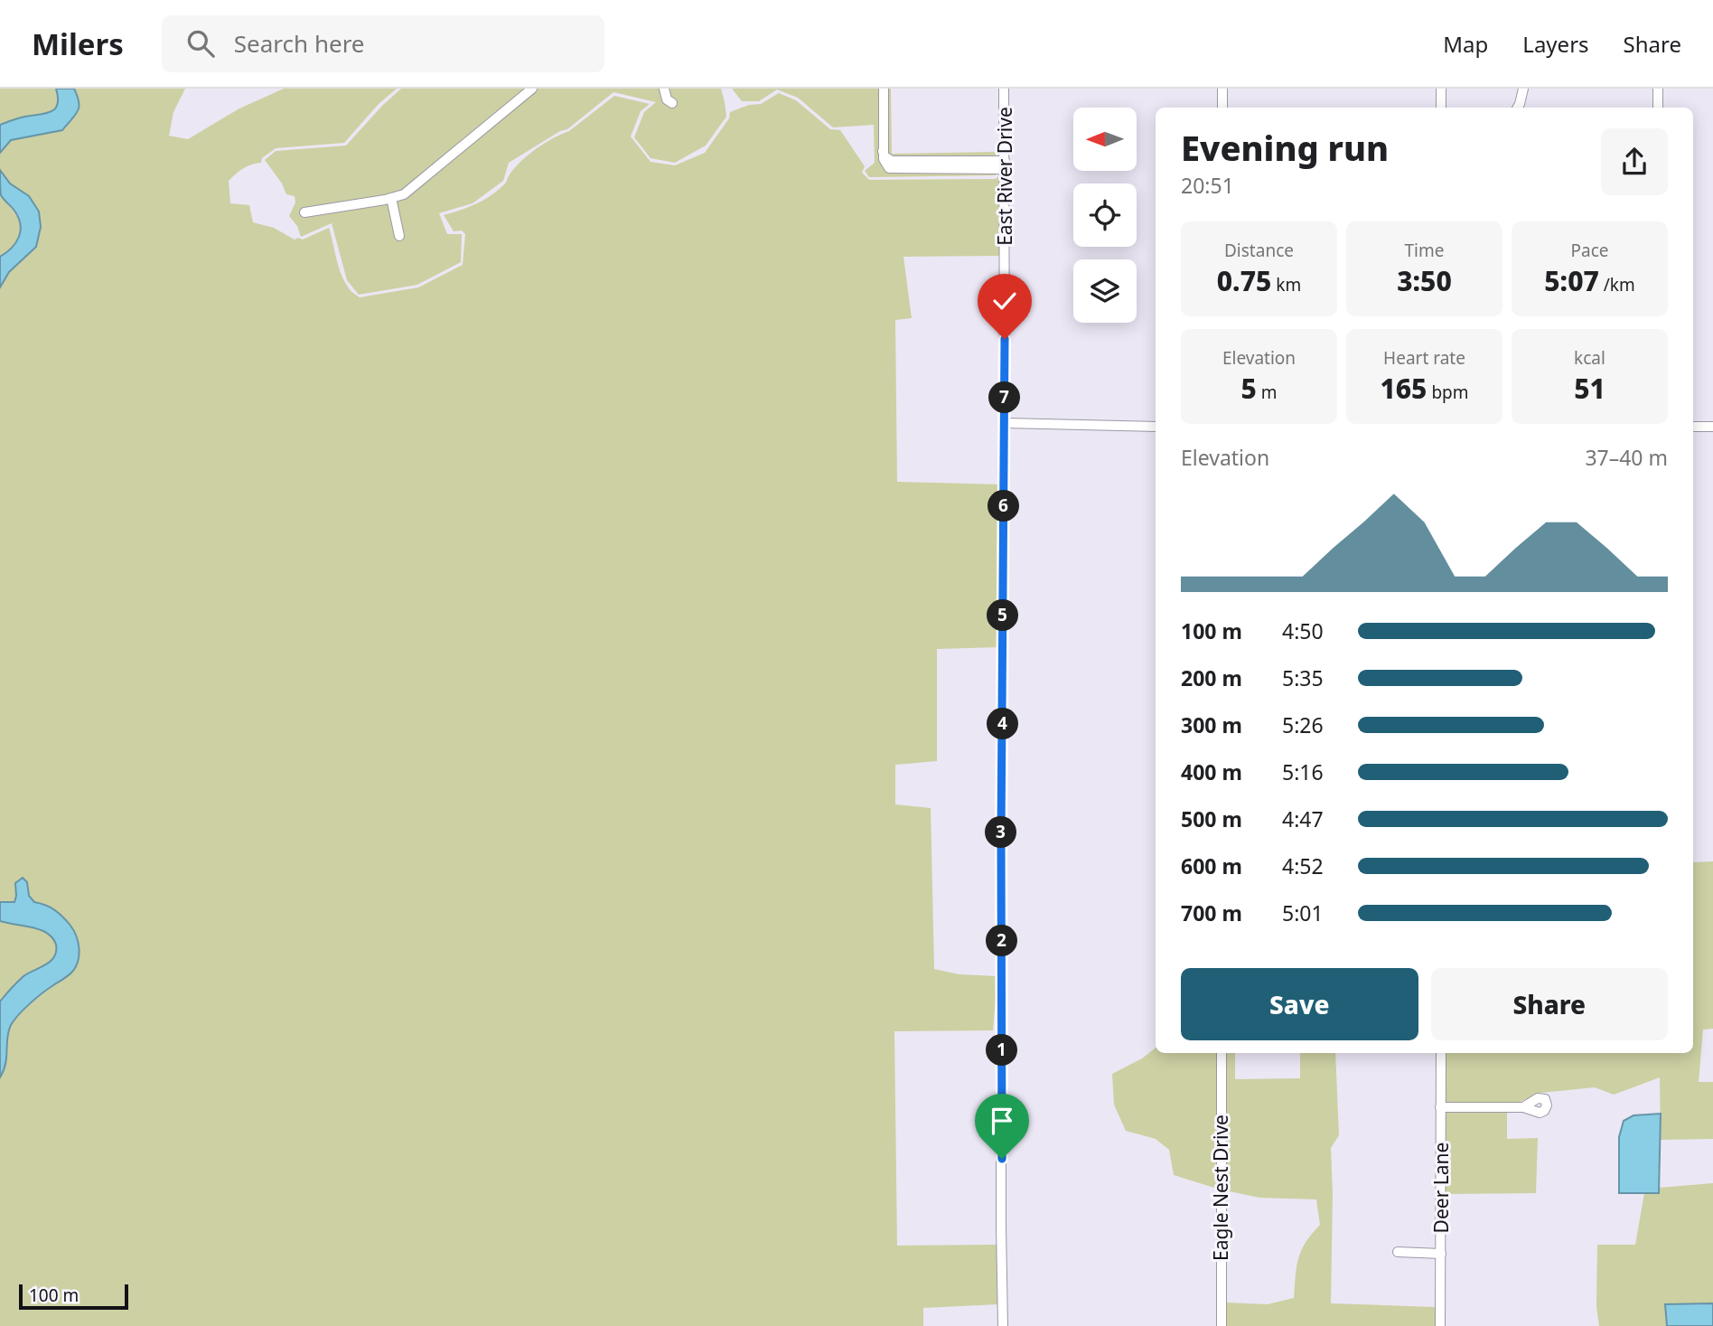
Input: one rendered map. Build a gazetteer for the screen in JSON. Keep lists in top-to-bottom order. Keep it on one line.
{"streets":{"street":["East River Drive","Eagle Nest Drive","Deer Lane"]},"scale_bar":"100 m","north":"left","page":{"header":"Milers","search":"Search here","nav":["Map","Layers","Share"],"heading":["Evening run","20:51"],"stats":[["Distance","0.75 km"],["Time","3:50"],["Pace","5:07 /km"],["Elevation","5 m"],["Heart rate","165 bpm"],["kcal","51"]],"pins":["7","6","5","4","3","2","1"],"chart":["Elevation","37–40 m"],"list":[{"name":"100 m","note":"4:50"},{"name":"200 m","note":"5:35"},{"name":"300 m","note":"5:26"},{"name":"400 m","note":"5:16"},{"name":"500 m","note":"4:47"},{"name":"600 m","note":"4:52"},{"name":"700 m","note":"5:01"}],"buttons":["Save","Share"],"scale":"100 m"}}
